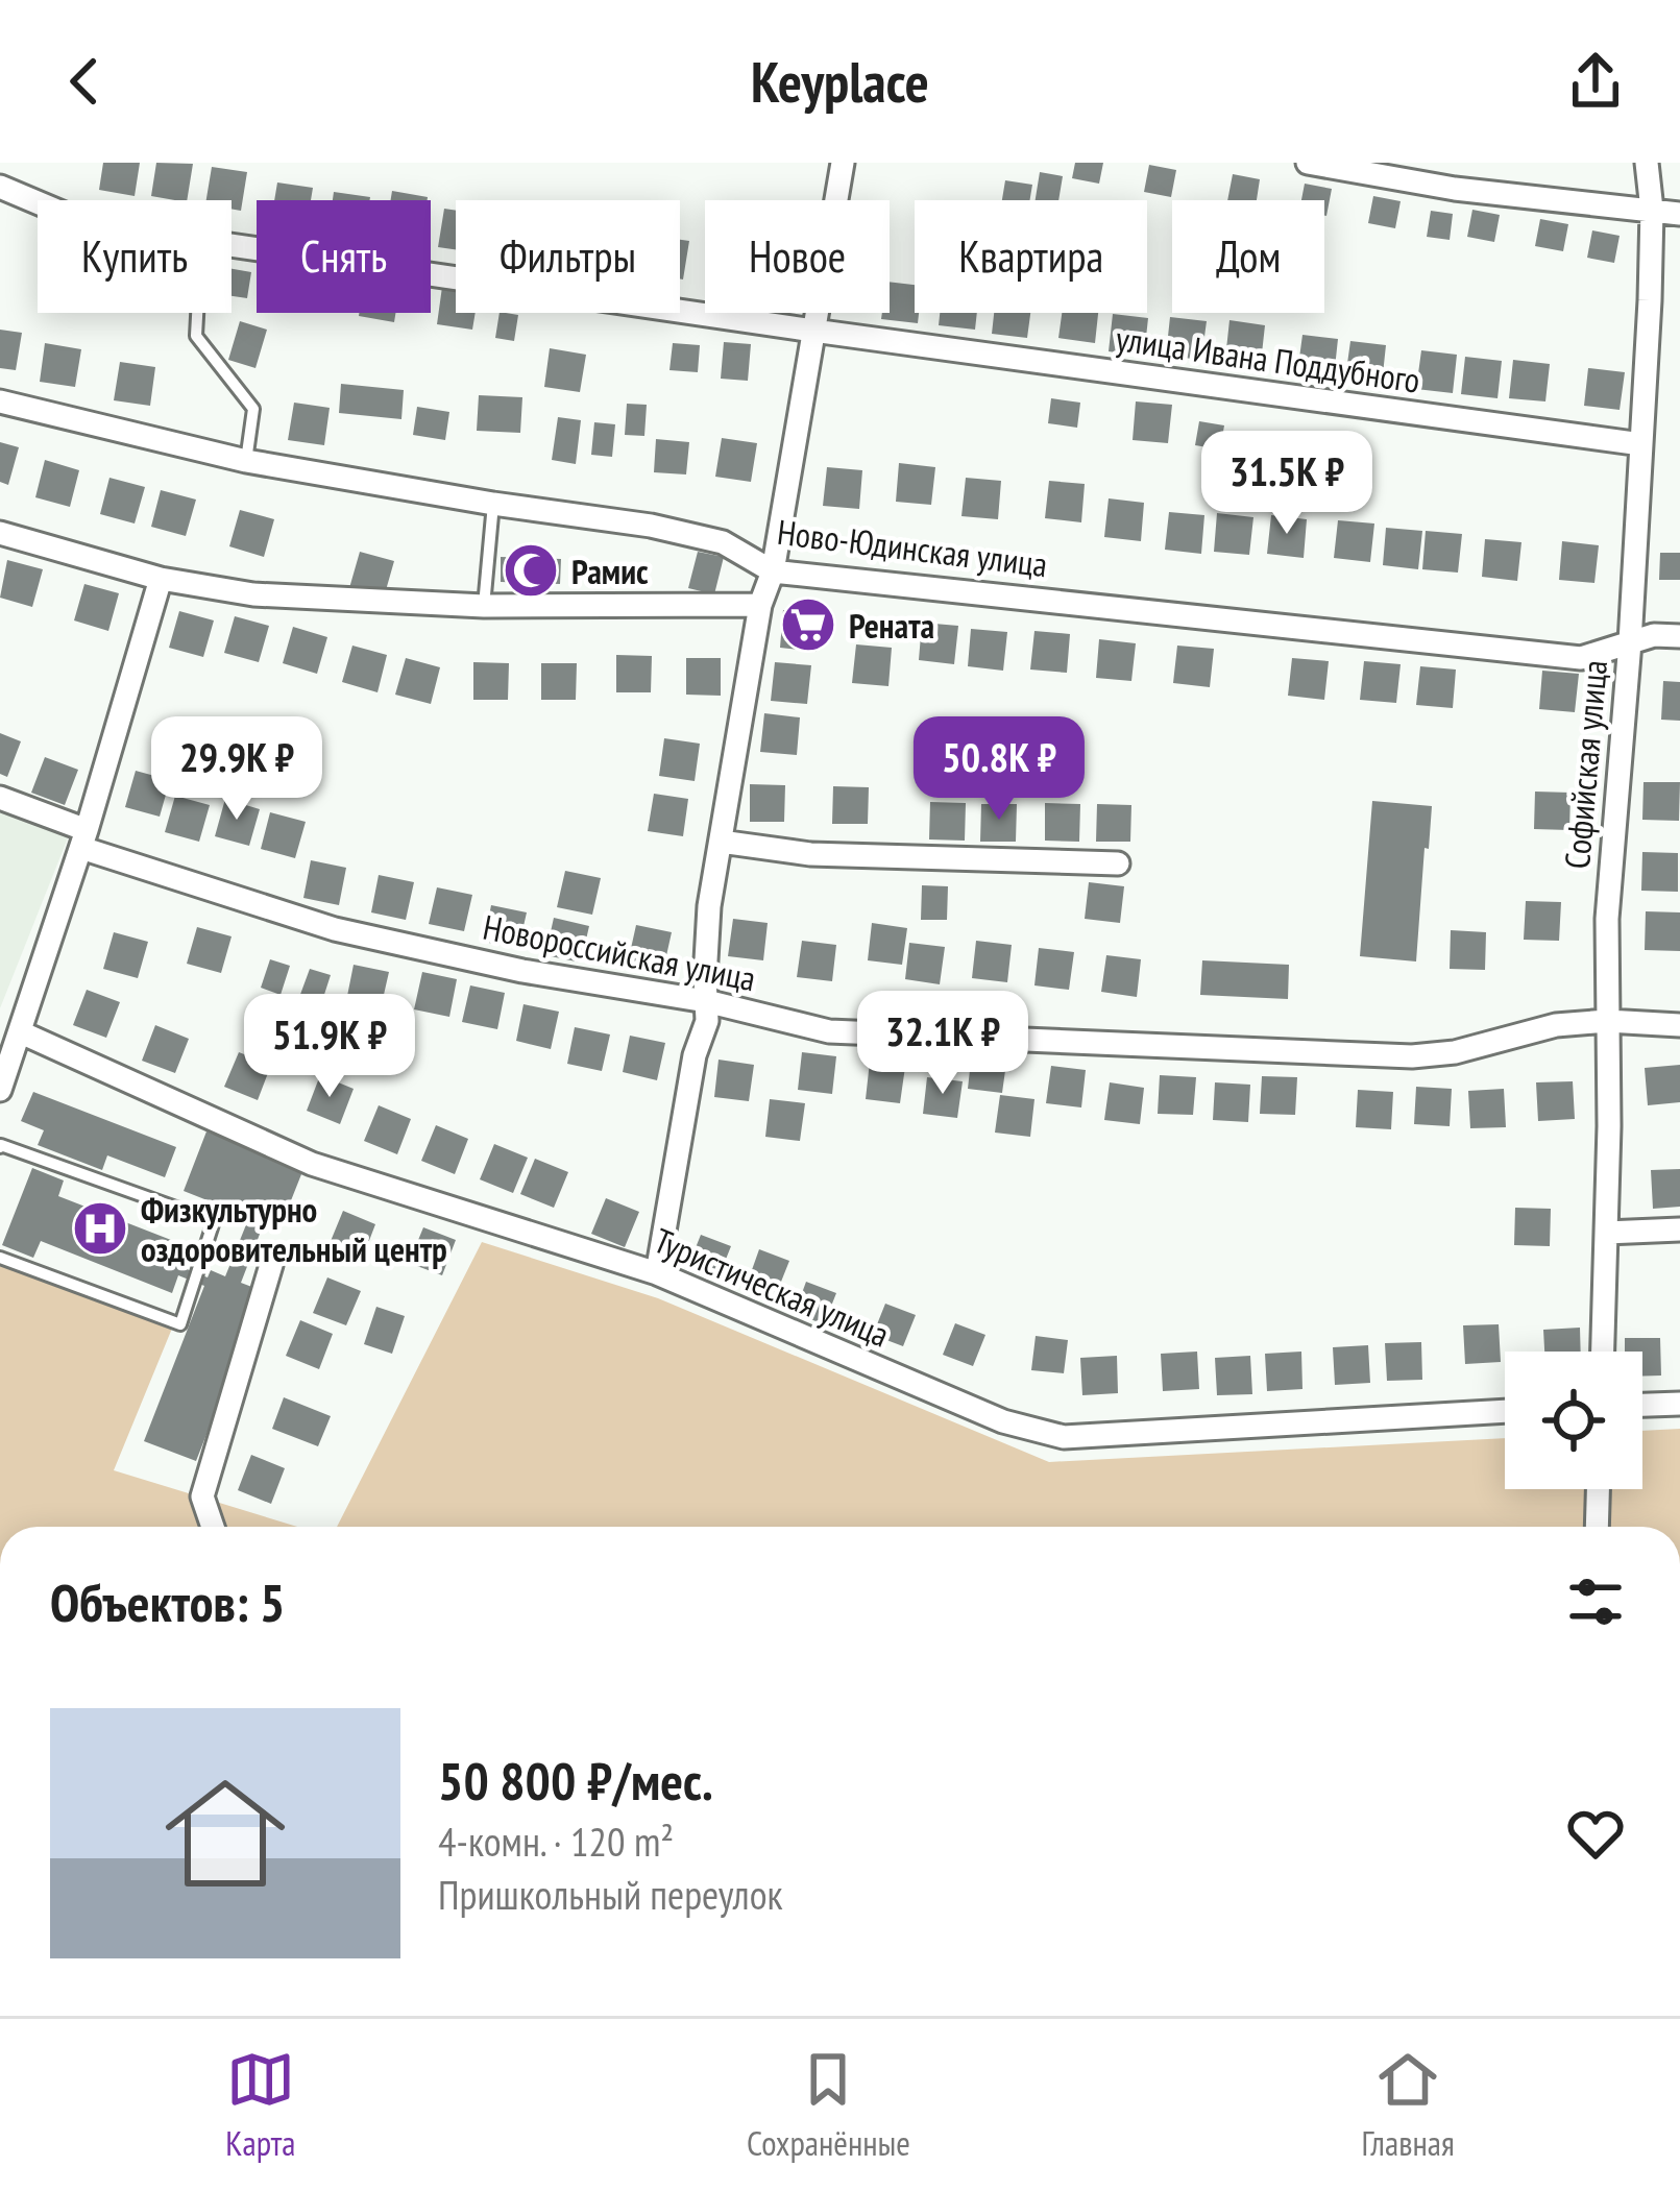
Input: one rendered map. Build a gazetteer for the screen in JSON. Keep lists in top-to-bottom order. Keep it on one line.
{"streets":{"street":["улица Ивана Поддубного","Ново-Юдинская улица","Софийская улица","Новороссийская улица","Туристическая улица"]},"crossings":[["улица Ивана Поддубного","Софийская улица"],["Ново-Юдинская улица","Софийская улица"],["Софийская улица","Новороссийская улица"]],"places":{"mosque":["Рамис"],"supermarket":["Рената"],"hospital":["Физкультурно оздоровительный центр"]},"page":{"header":"Keyplace","chip":["Купить","Снять","Фильтры","Новое","Квартира","Дом"],"price":["31.5K ₽","29.9K ₽","50.8K ₽","32.1K ₽","51.9K ₽"],"heading":"Объектов: 5","list":[{"name":"50 800 ₽/мес.","note":"4-комн. · 120 m² · Пришкольный переулок"}],"tabs":["Карта","Сохранённые","Главная"]}}
